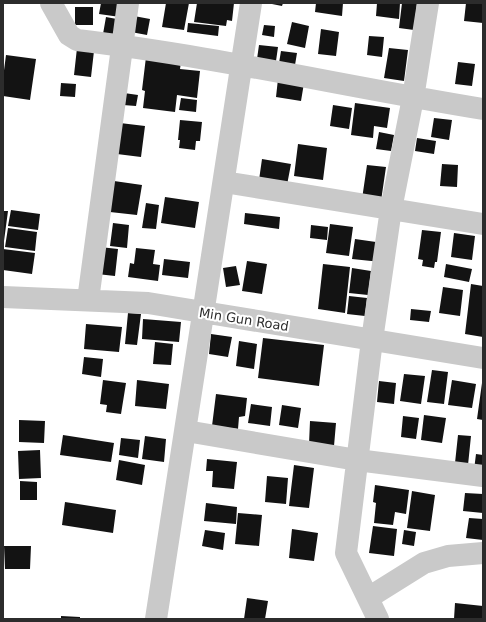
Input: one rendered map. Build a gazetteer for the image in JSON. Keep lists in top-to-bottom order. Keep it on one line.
{"streets":{"street":["Min Gun Road"]}}
